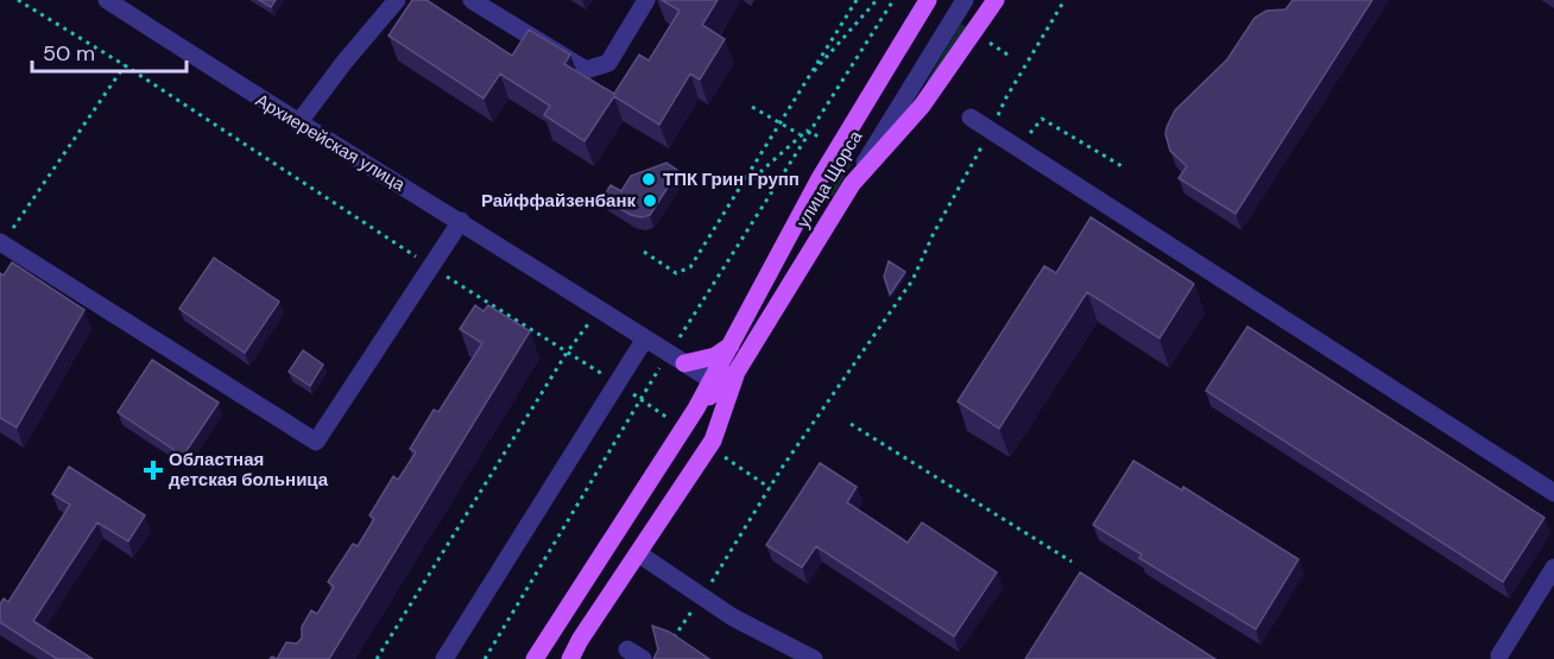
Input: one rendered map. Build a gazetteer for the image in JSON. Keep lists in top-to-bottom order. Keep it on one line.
{"streets":{"main road":["улица Щорса"],"street":["Архиерейская улица"]},"crossings":[["Архиерейская улица","улица Щорса"]],"places":{"other":["ТПК Грин Групп","Райффайзенбанк"],"health":["Областная детская больница"]},"scale_bar":"50 m"}
